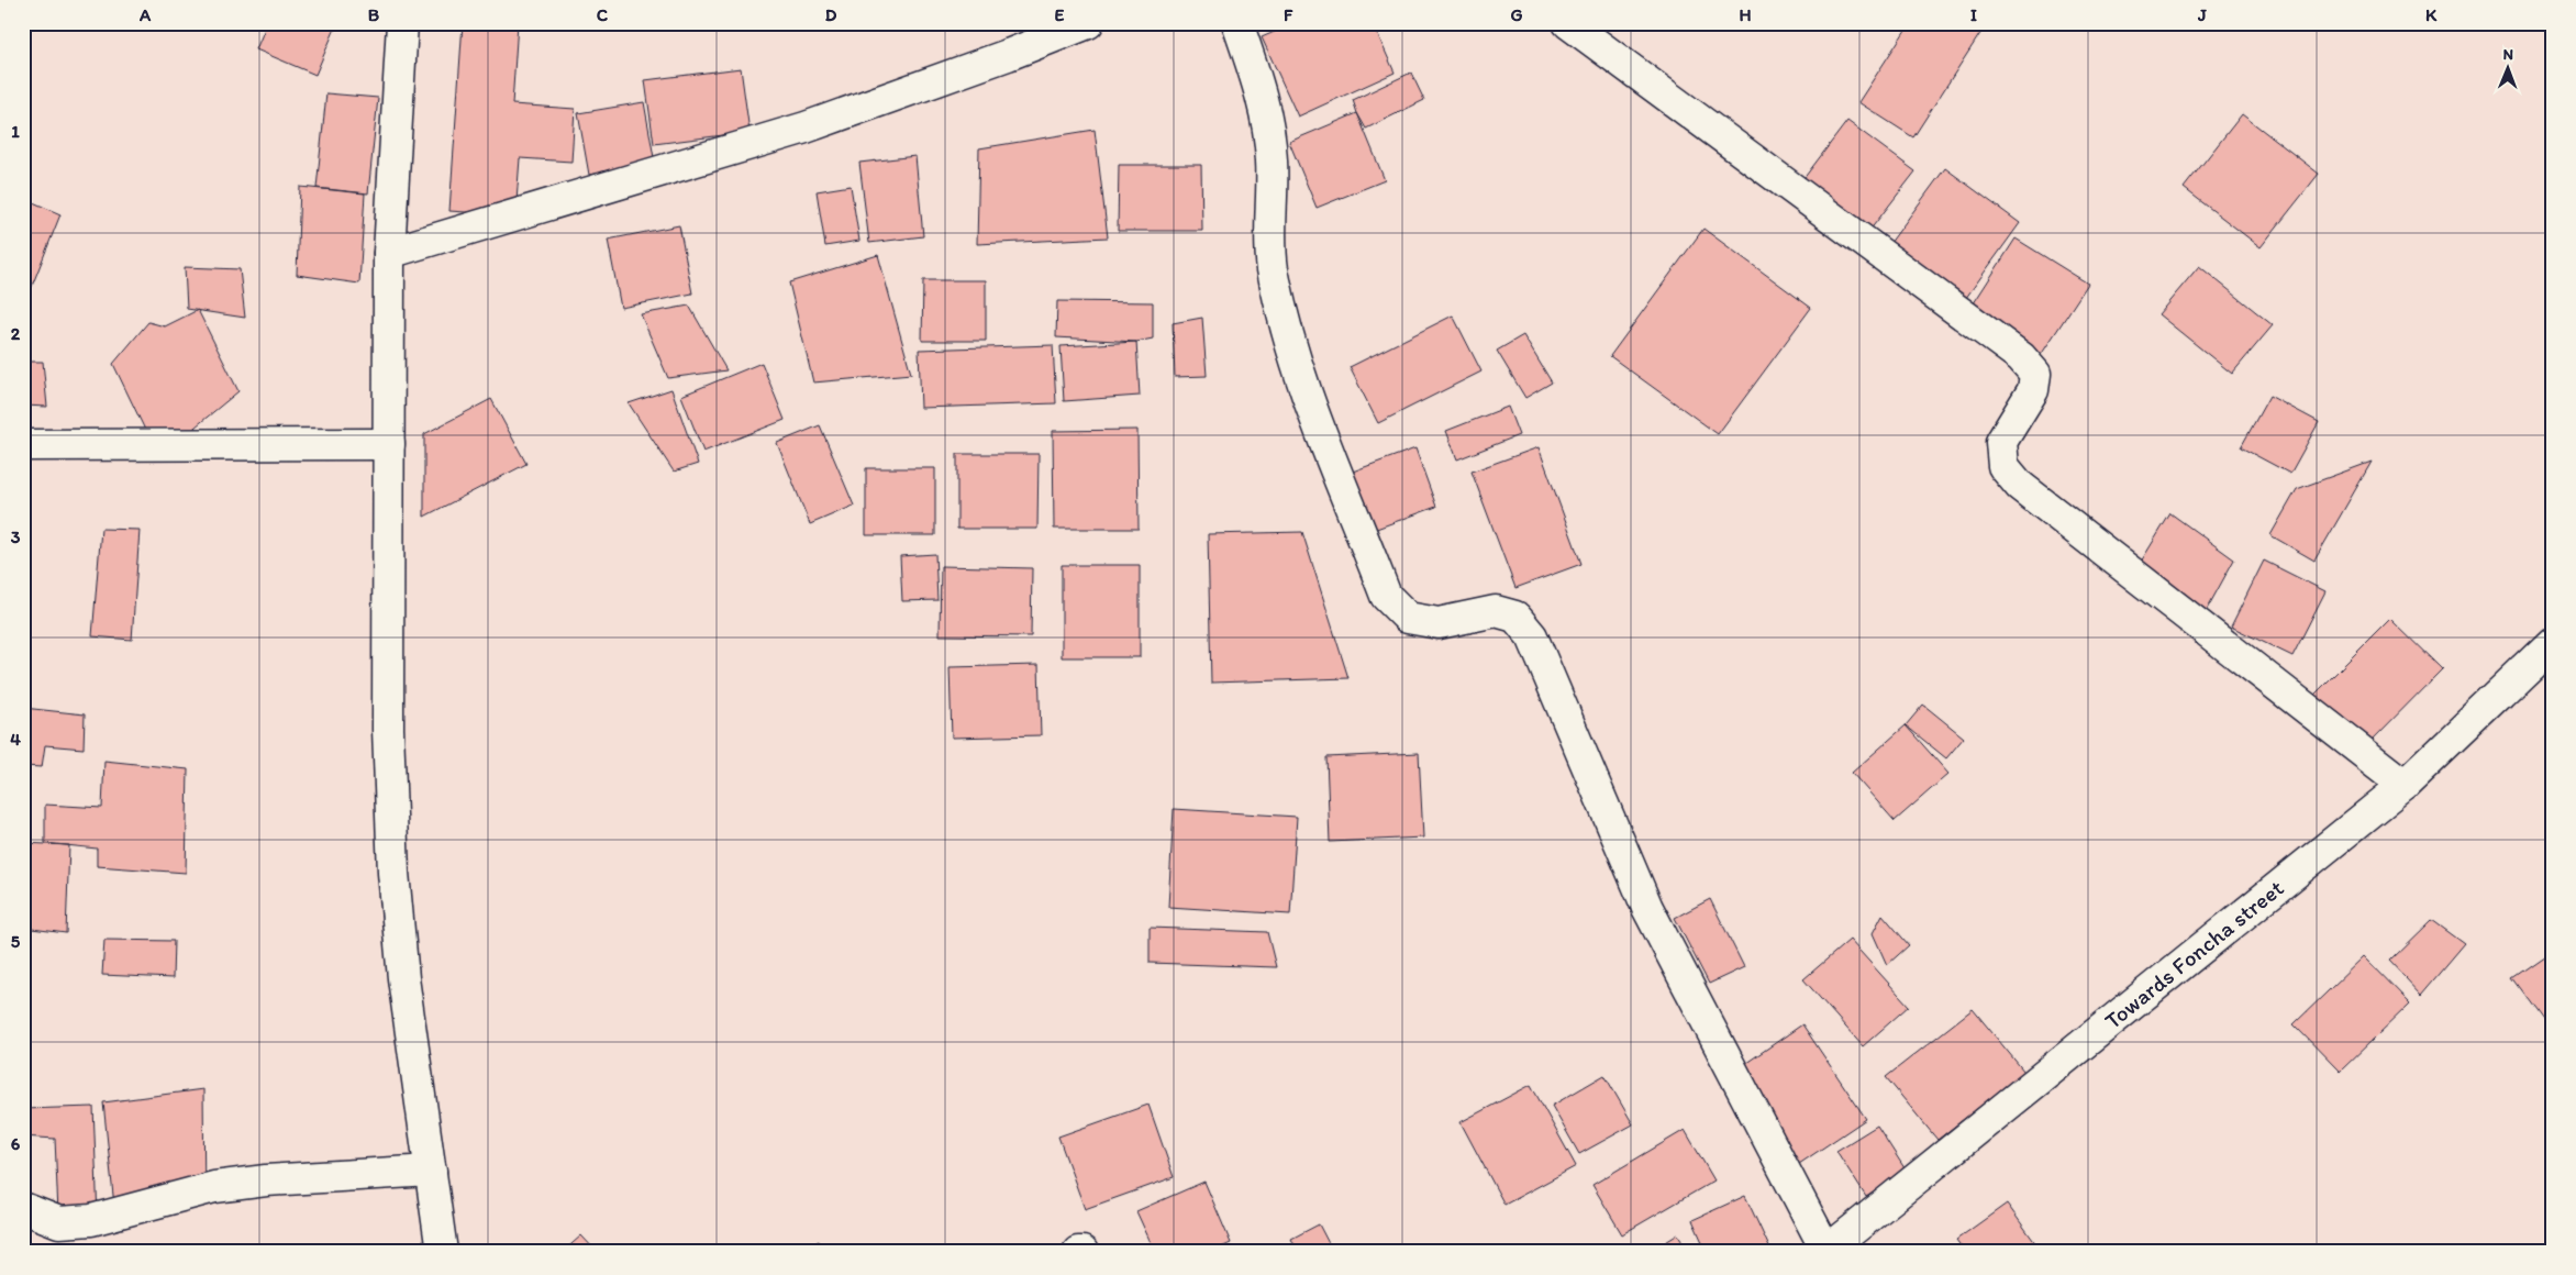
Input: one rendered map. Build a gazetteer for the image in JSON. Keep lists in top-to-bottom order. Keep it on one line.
{"streets":{"street":["Towards Foncha street"]},"north":"top","grid":{"columns":["A","B","C","D","E","F","G","H","I","J","K"],"rows":["1","2","3","4","5","6"]}}
